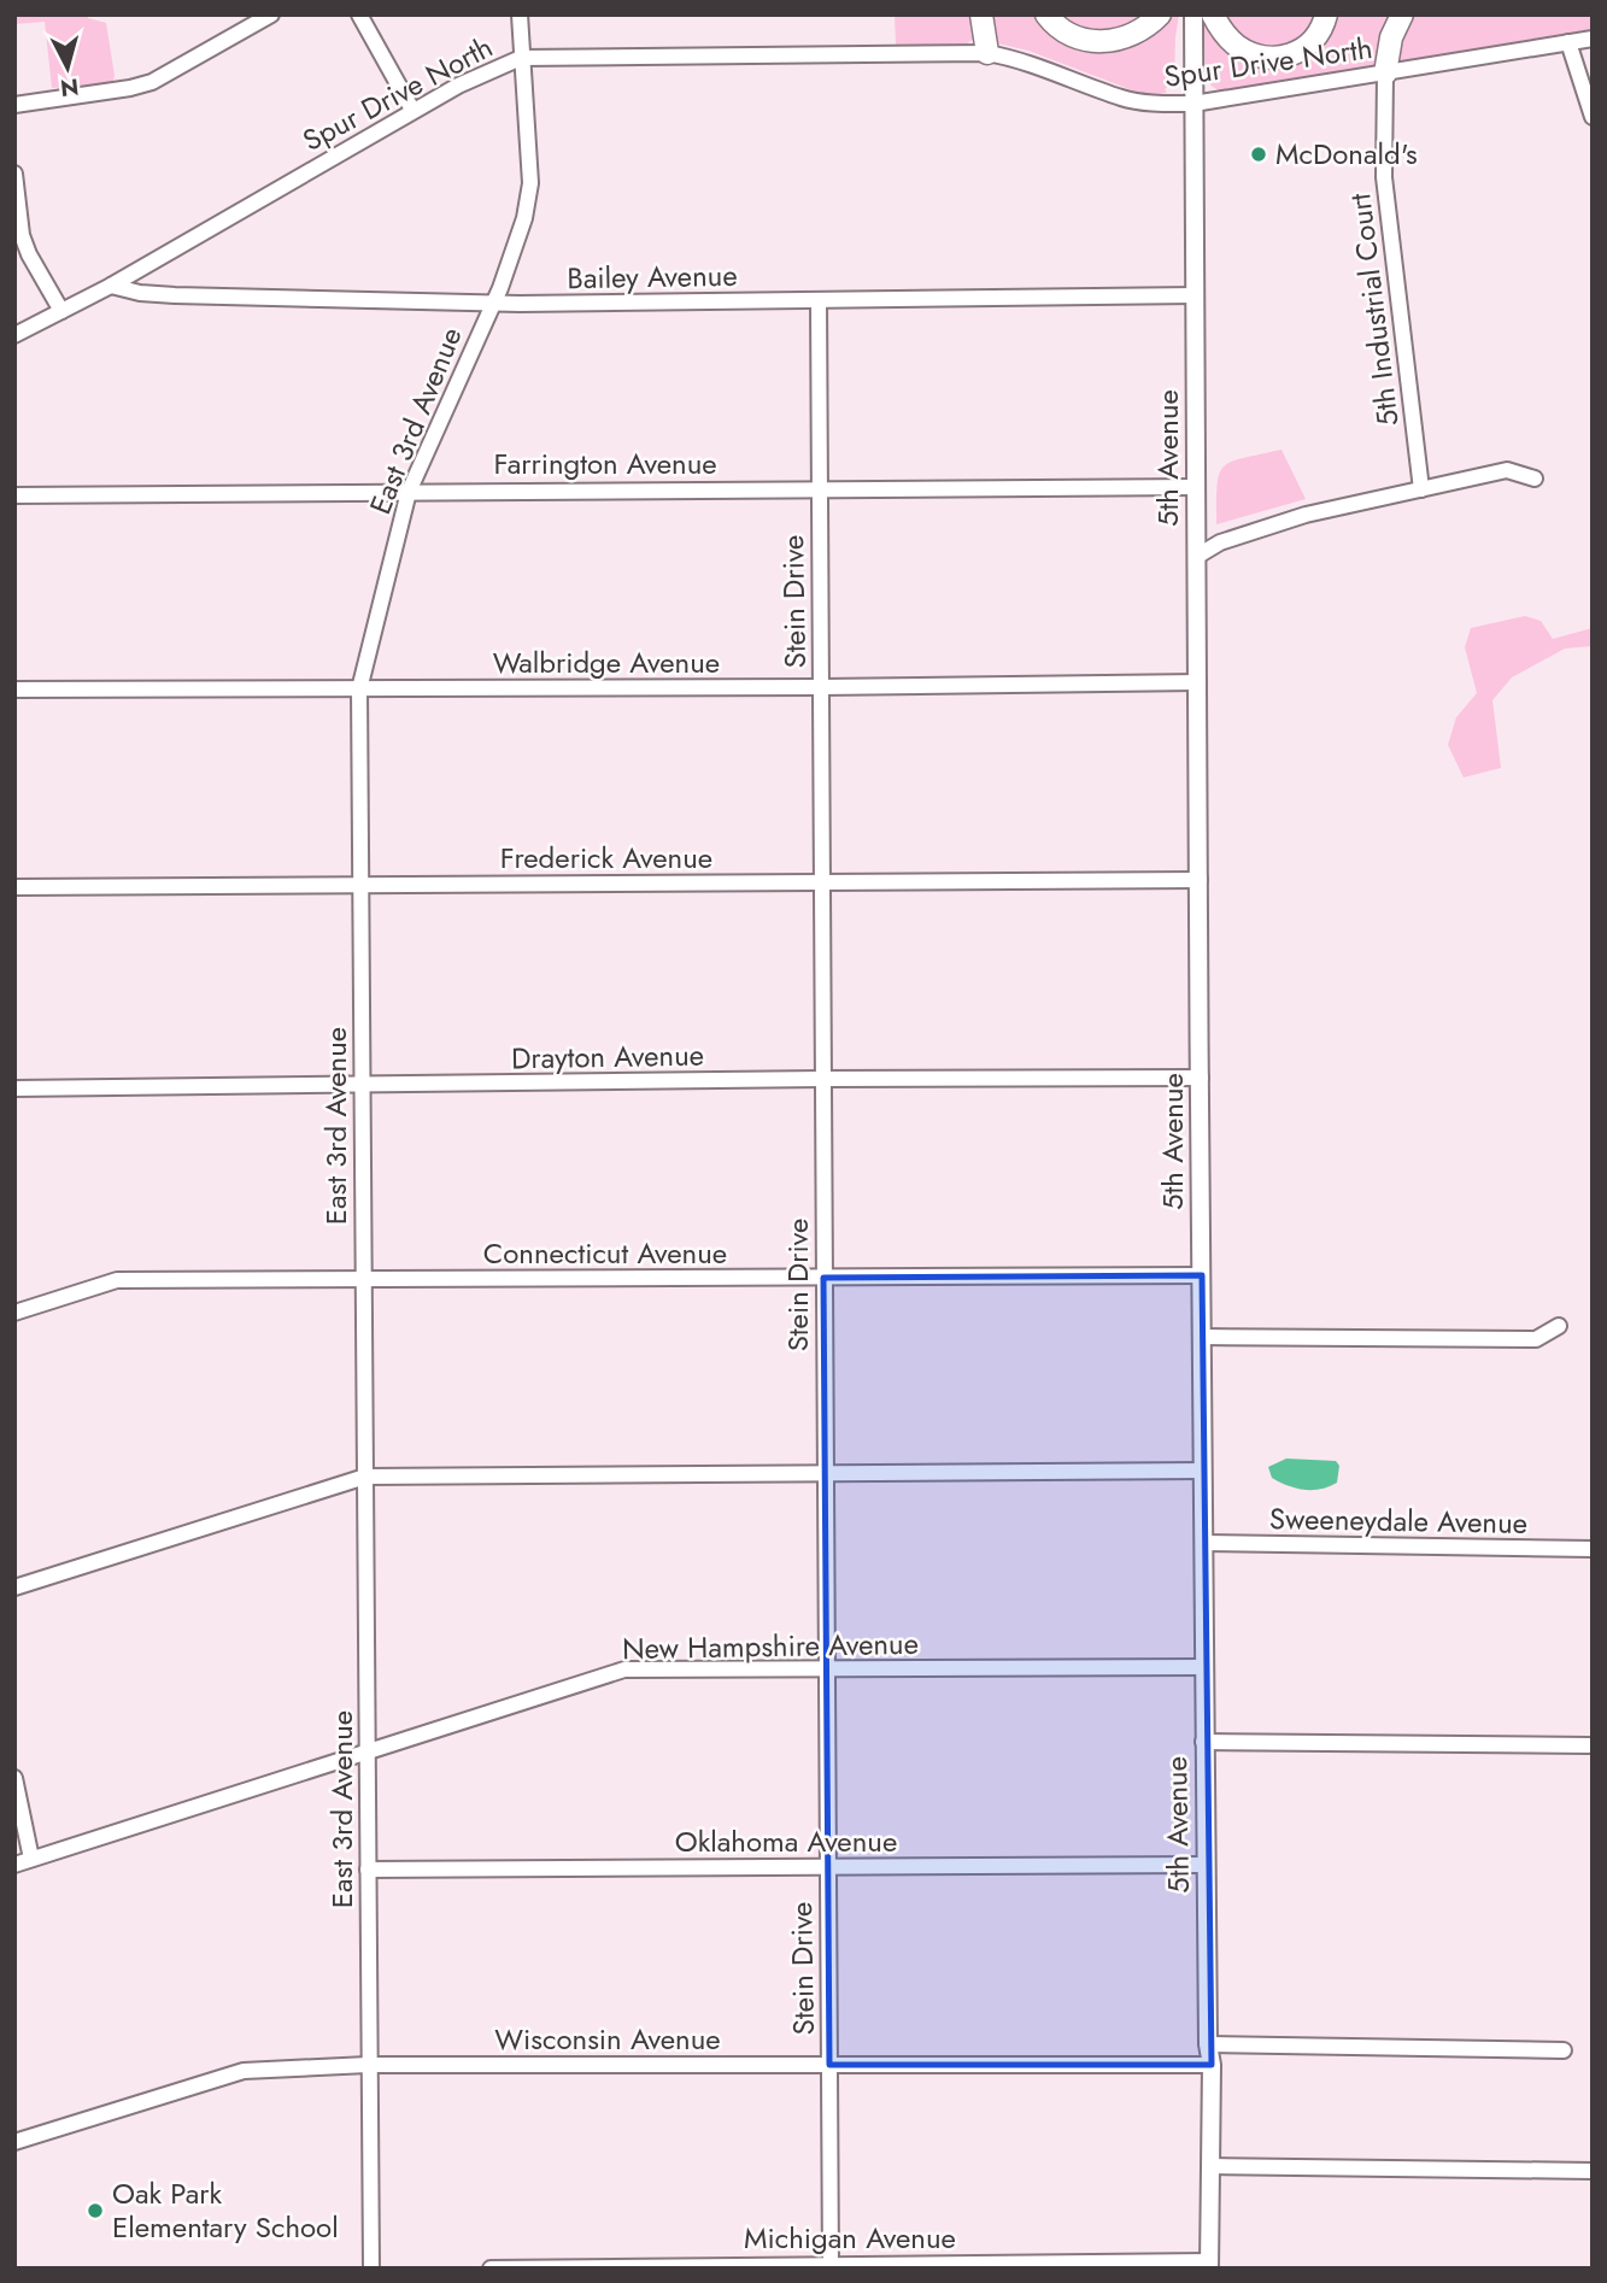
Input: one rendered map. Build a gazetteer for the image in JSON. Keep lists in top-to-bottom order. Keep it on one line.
{"streets":{"main road":["5th Avenue"],"street":["Spur Drive North","Bailey Avenue","5th Industrial Court","East 3rd Avenue","Farrington Avenue","Stein Drive","Walbridge Avenue","Frederick Avenue","Drayton Avenue","Connecticut Avenue","Sweeneydale Avenue","New Hampshire Avenue","Oklahoma Avenue","Wisconsin Avenue","Michigan Avenue"]},"crossings":[["Spur Drive North","Bailey Avenue"],["Spur Drive North","5th Industrial Court"],["Spur Drive North","East 3rd Avenue"],["Spur Drive North","5th Avenue"],["Bailey Avenue","East 3rd Avenue"],["Bailey Avenue","5th Avenue"],["Bailey Avenue","Stein Drive"],["East 3rd Avenue","Farrington Avenue"],["East 3rd Avenue","Walbridge Avenue"],["East 3rd Avenue","Frederick Avenue"],["East 3rd Avenue","Drayton Avenue"],["East 3rd Avenue","Connecticut Avenue"],["East 3rd Avenue","New Hampshire Avenue"],["East 3rd Avenue","Oklahoma Avenue"],["East 3rd Avenue","Wisconsin Avenue"],["5th Avenue","Farrington Avenue"],["5th Avenue","Walbridge Avenue"],["5th Avenue","Frederick Avenue"],["5th Avenue","Drayton Avenue"],["5th Avenue","Connecticut Avenue"],["5th Avenue","Sweeneydale Avenue"],["5th Avenue","New Hampshire Avenue"],["5th Avenue","Oklahoma Avenue"],["5th Avenue","Wisconsin Avenue"],["5th Avenue","Michigan Avenue"],["Farrington Avenue","Stein Drive"],["Stein Drive","Walbridge Avenue"],["Stein Drive","Frederick Avenue"],["Stein Drive","Drayton Avenue"],["Stein Drive","Connecticut Avenue"],["Stein Drive","New Hampshire Avenue"],["Stein Drive","Oklahoma Avenue"],["Stein Drive","Wisconsin Avenue"],["Stein Drive","Michigan Avenue"]],"places":["McDonald's","Oak Park Elementary School"],"north":"bottom"}
